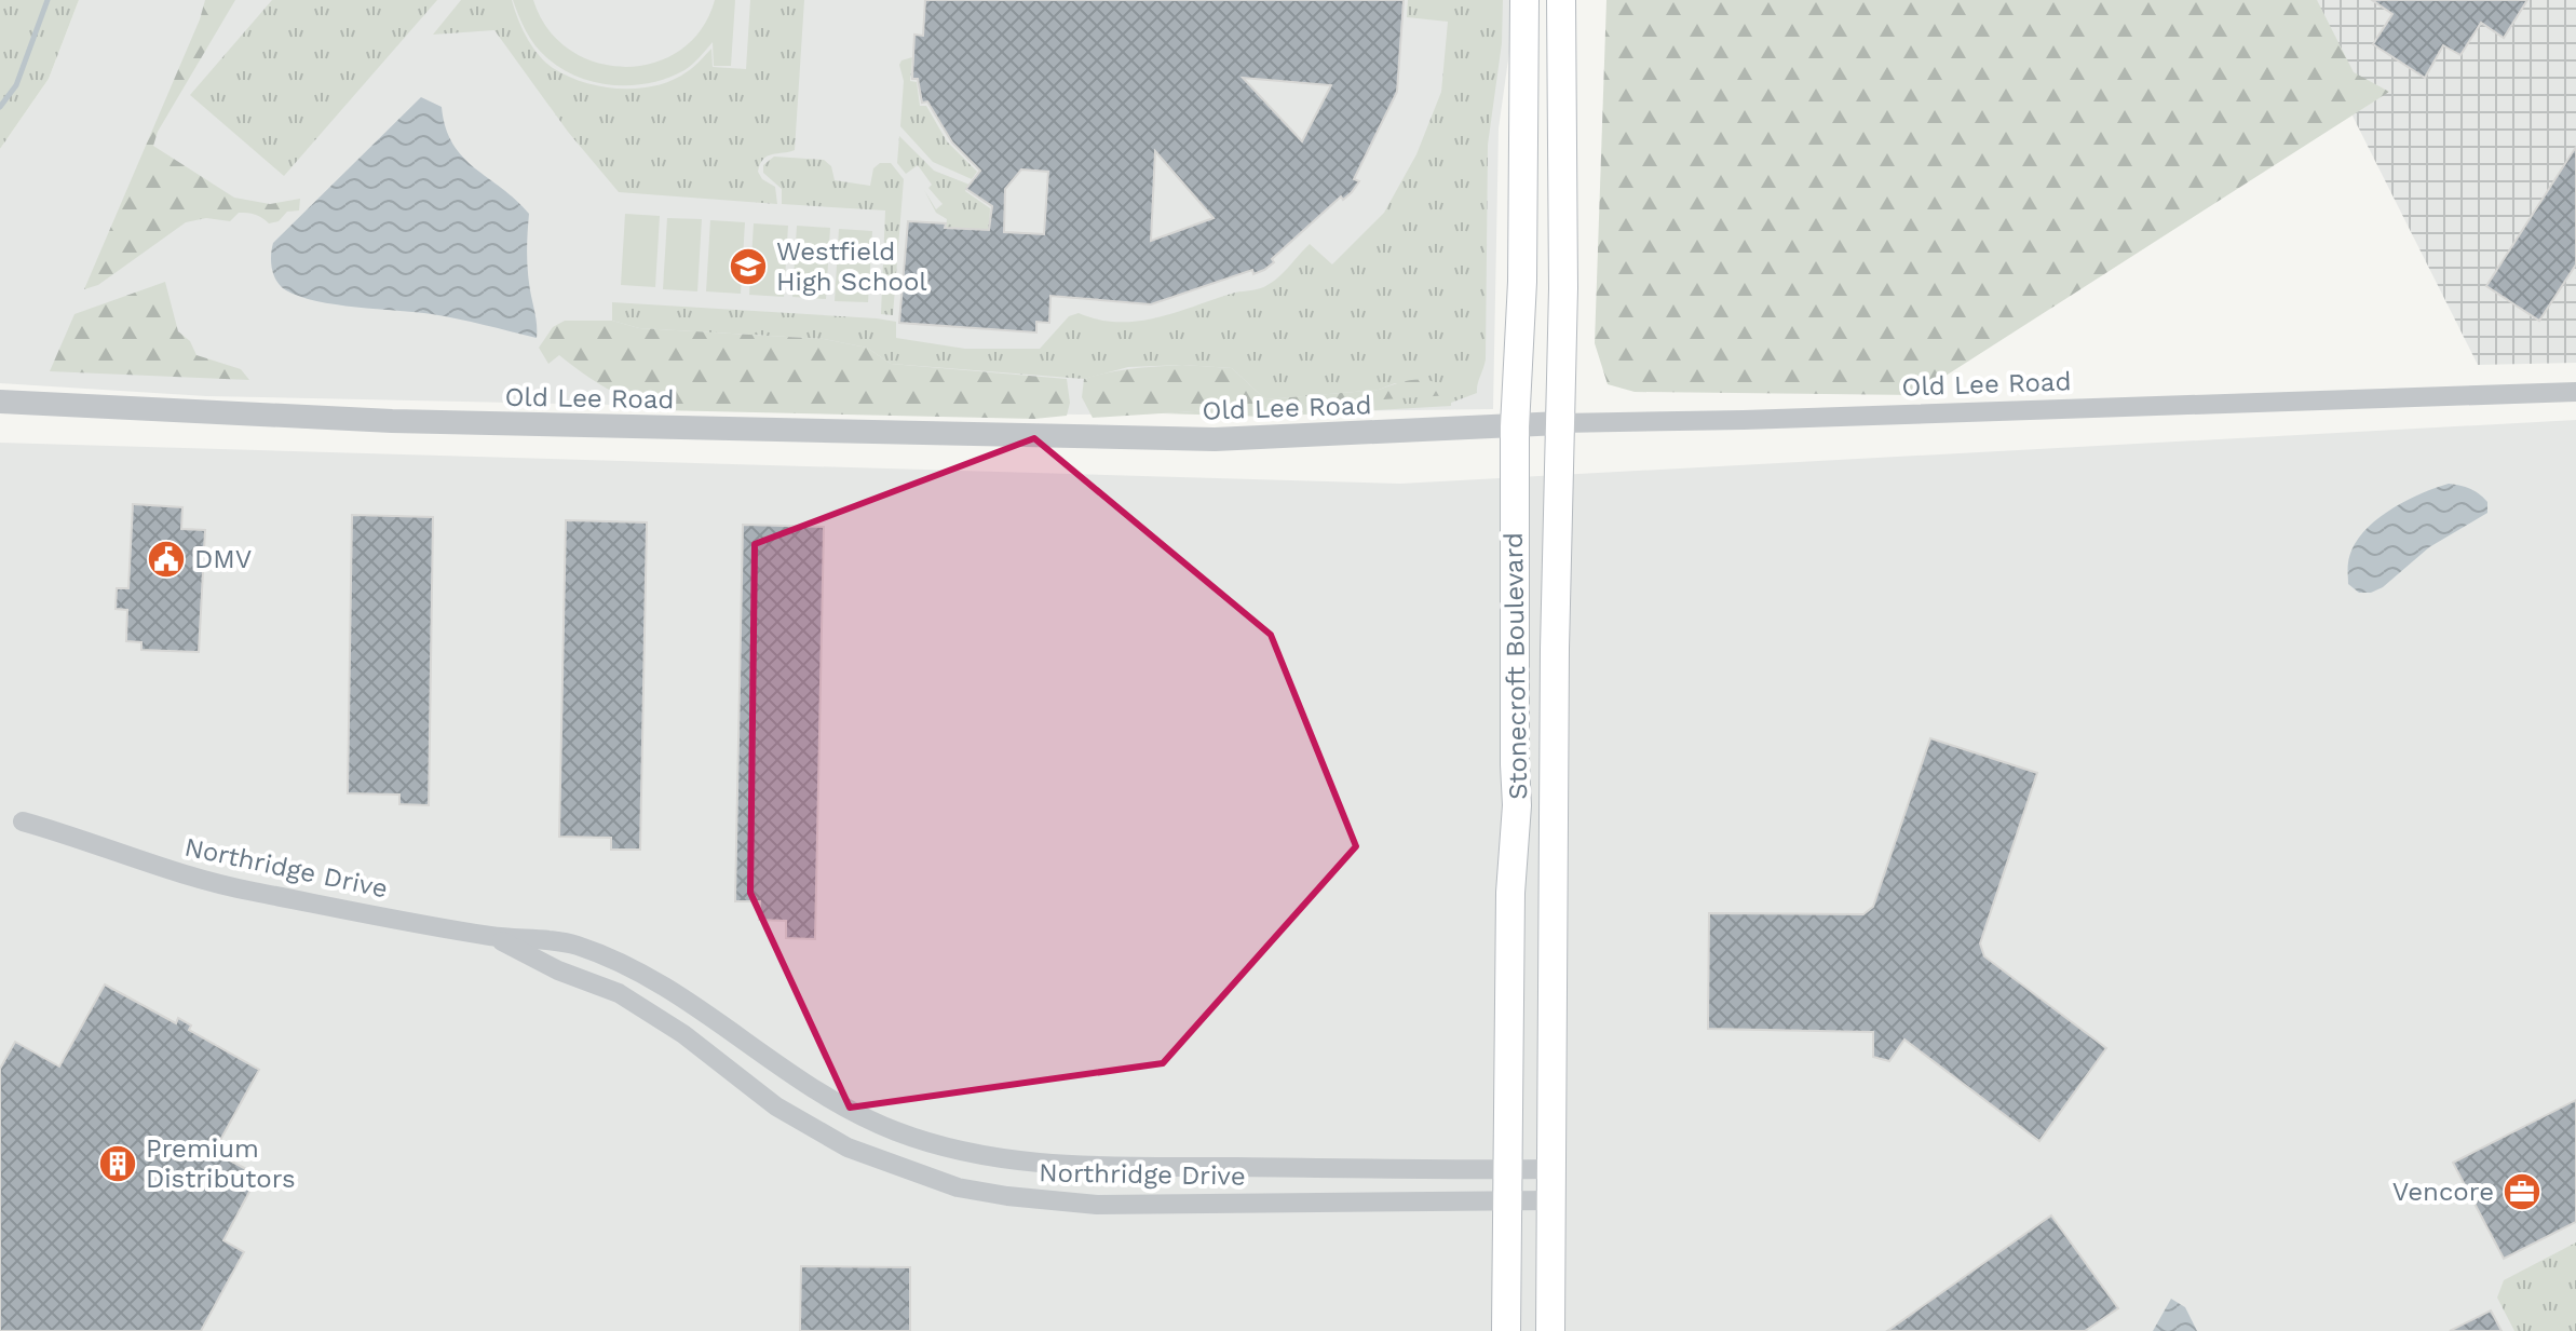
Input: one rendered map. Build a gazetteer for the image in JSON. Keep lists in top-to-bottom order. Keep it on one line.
{"streets":{"main road":["Stonecroft Boulevard"],"street":["Old Lee Road","Northridge Drive"]},"crossings":[["Old Lee Road","Stonecroft Boulevard"],["Stonecroft Boulevard","Northridge Drive"]],"places":{"school or university":["Westfield High School"],"public building":["DMV"],"building":["Premium Distributors"],"office":["Vencore"]}}
